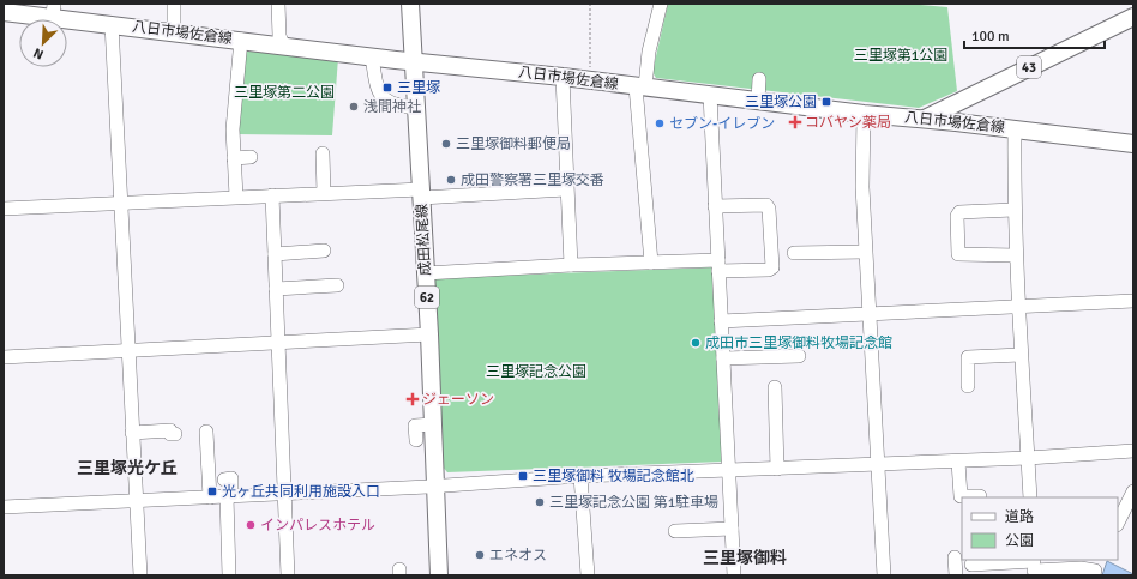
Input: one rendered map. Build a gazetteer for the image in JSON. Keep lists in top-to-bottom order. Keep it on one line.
{"streets":{"main road":["八日市場佐倉線","43","成田松尾線","62"]},"crossings":[["八日市場佐倉線","43"],["八日市場佐倉線","62"],["成田松尾線","62"]],"districts":["三里塚光ケ丘","三里塚御料"],"parks":["三里塚第1公園","三里塚第二公園","三里塚記念公園"],"places":{"transit":["三里塚","三里塚公園","三里塚御料 牧場記念館北","光ヶ丘共同利用施設入口"],"other":["浅間神社","セブン-イレブン","三里塚御料郵便局","成田警察署三里塚交番","成田市三里塚御料牧場記念館","三里塚記念公園 第1駐車場","インパレスホテル","エネオス"],"health":["コバヤシ薬局","ジェーソン"]},"legend":["道路","公園"],"scale_bar":"100 m","north":"bottom left"}
